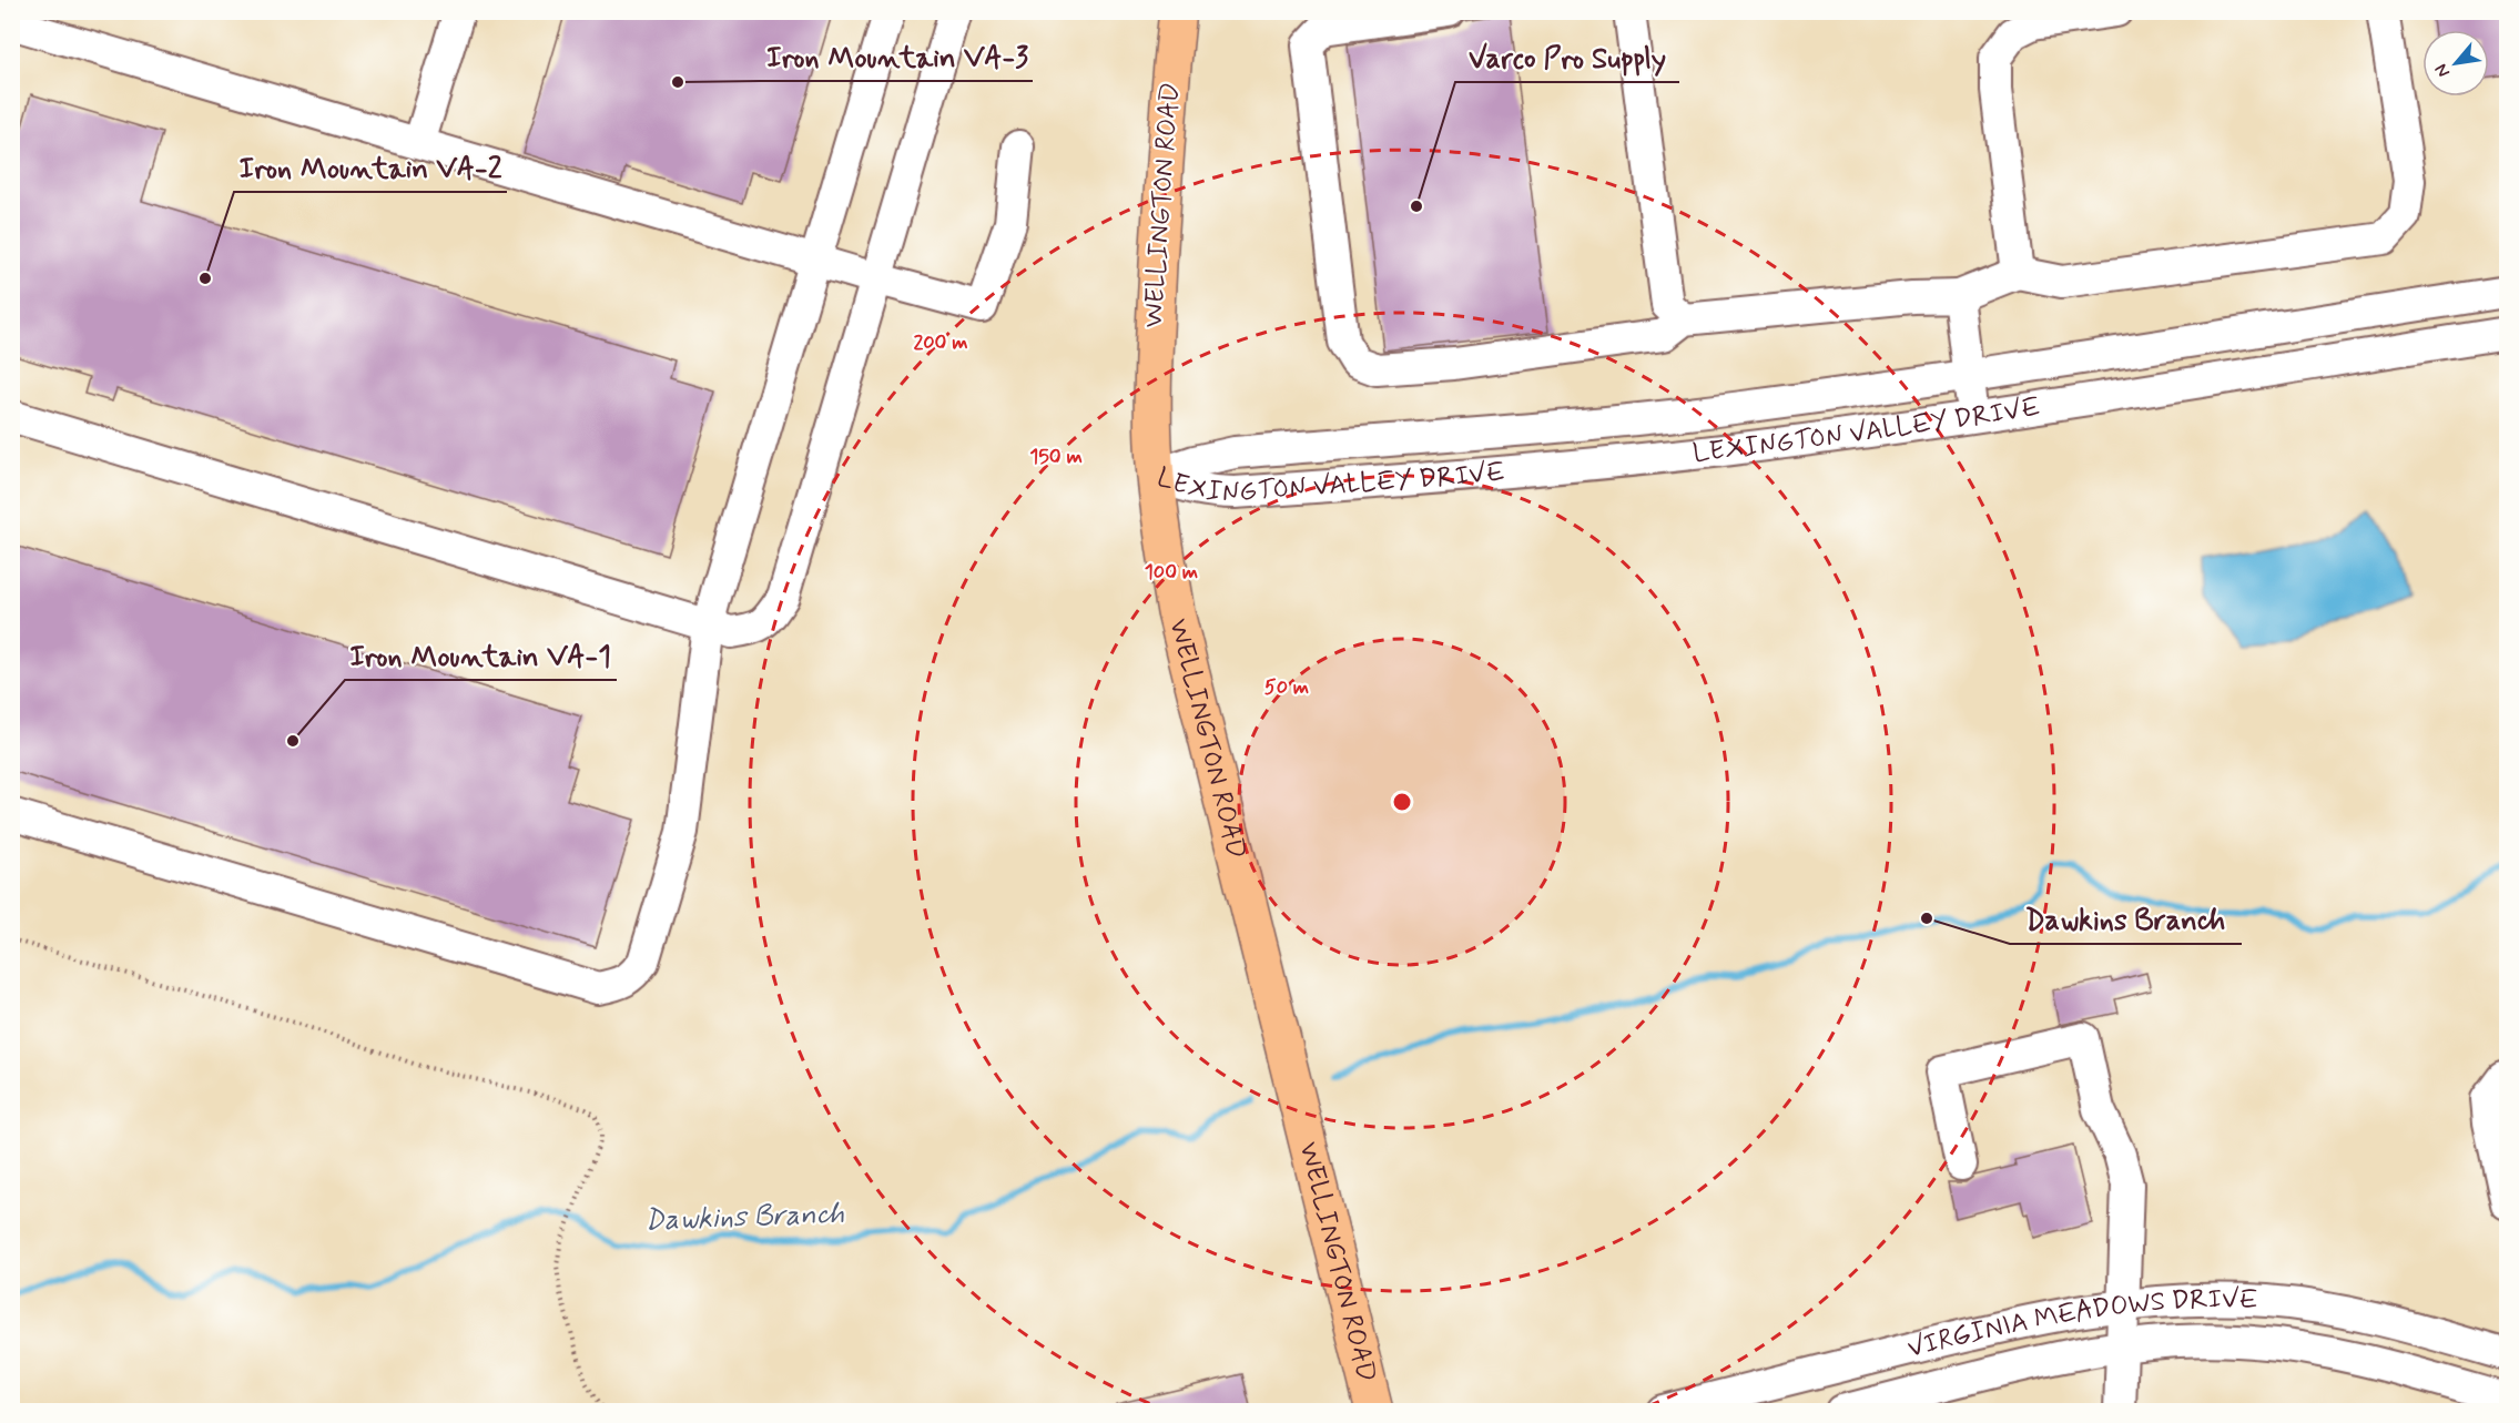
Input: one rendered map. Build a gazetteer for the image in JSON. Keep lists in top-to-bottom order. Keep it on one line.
{"streets":{"main road":["WELLINGTON ROAD"],"street":["LEXINGTON VALLEY DRIVE","VIRGINIA MEADOWS DRIVE"]},"crossings":[["WELLINGTON ROAD","LEXINGTON VALLEY DRIVE"]],"water":["Dawkins Branch"],"places":["Iron Mountain VA-3","Varco Pro Supply","Iron Mountain VA-2","Iron Mountain VA-1","Dawkins Branch"],"north":"bottom left","rings":["200 m","150 m","100 m","50 m"]}
